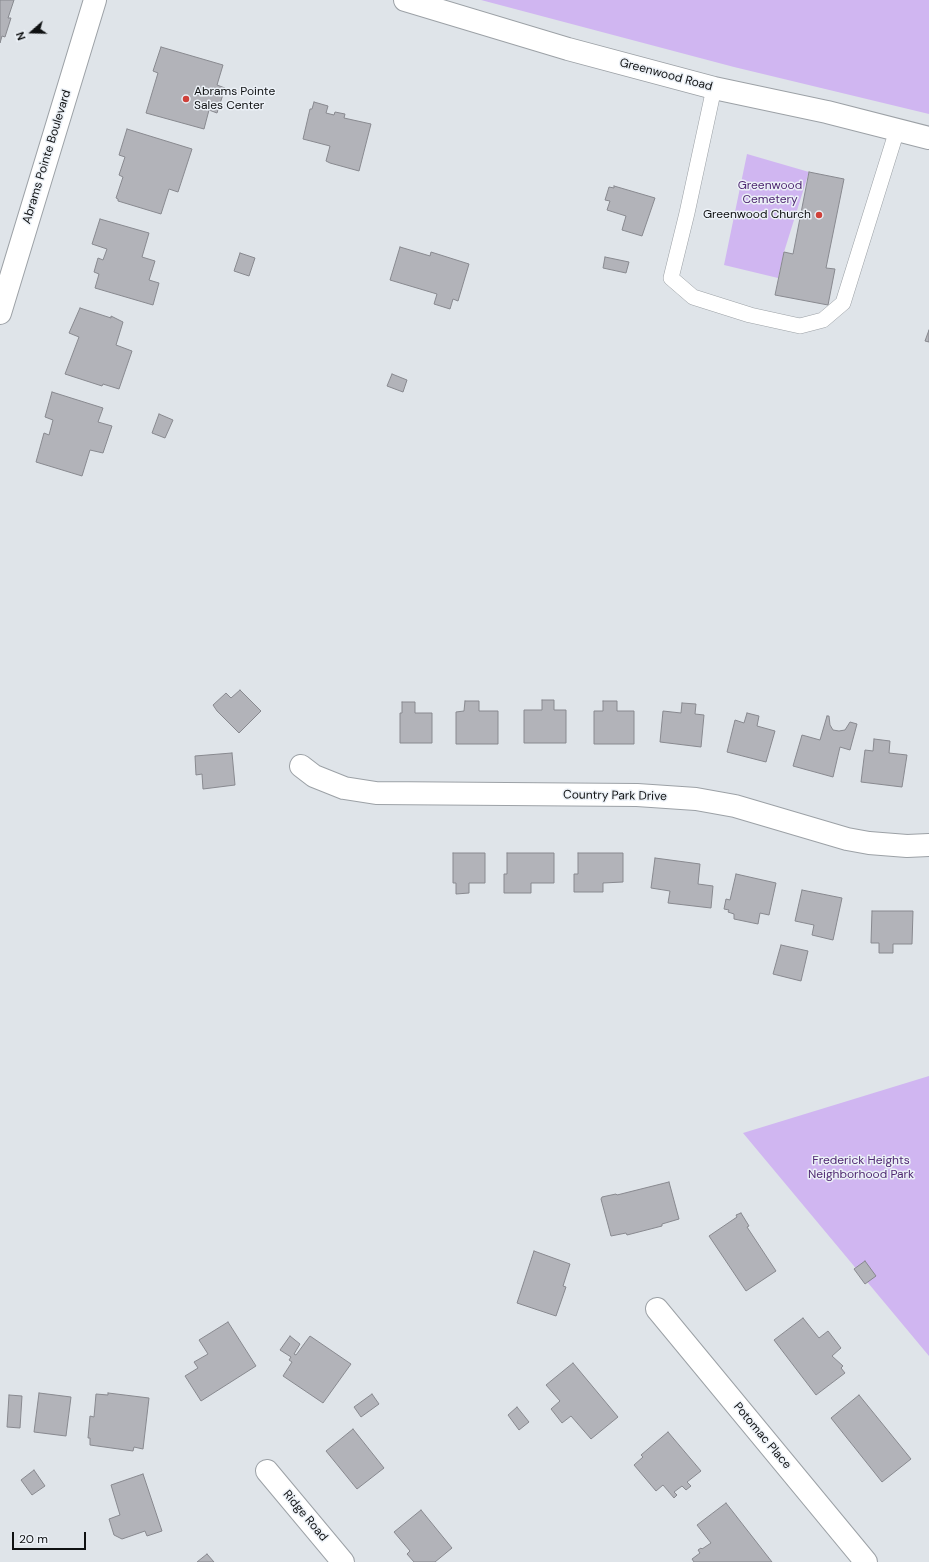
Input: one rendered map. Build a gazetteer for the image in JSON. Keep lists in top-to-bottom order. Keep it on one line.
{"streets":{"street":["Greenwood Road","Abrams Pointe Boulevard","Country Park Drive","Potomac Place","Ridge Road"]},"parks":["Greenwood Cemetery","Frederick Heights Neighborhood Park"],"places":["Abrams Pointe Sales Center","Greenwood Church"],"scale_bar":"20 m","north":"left"}
